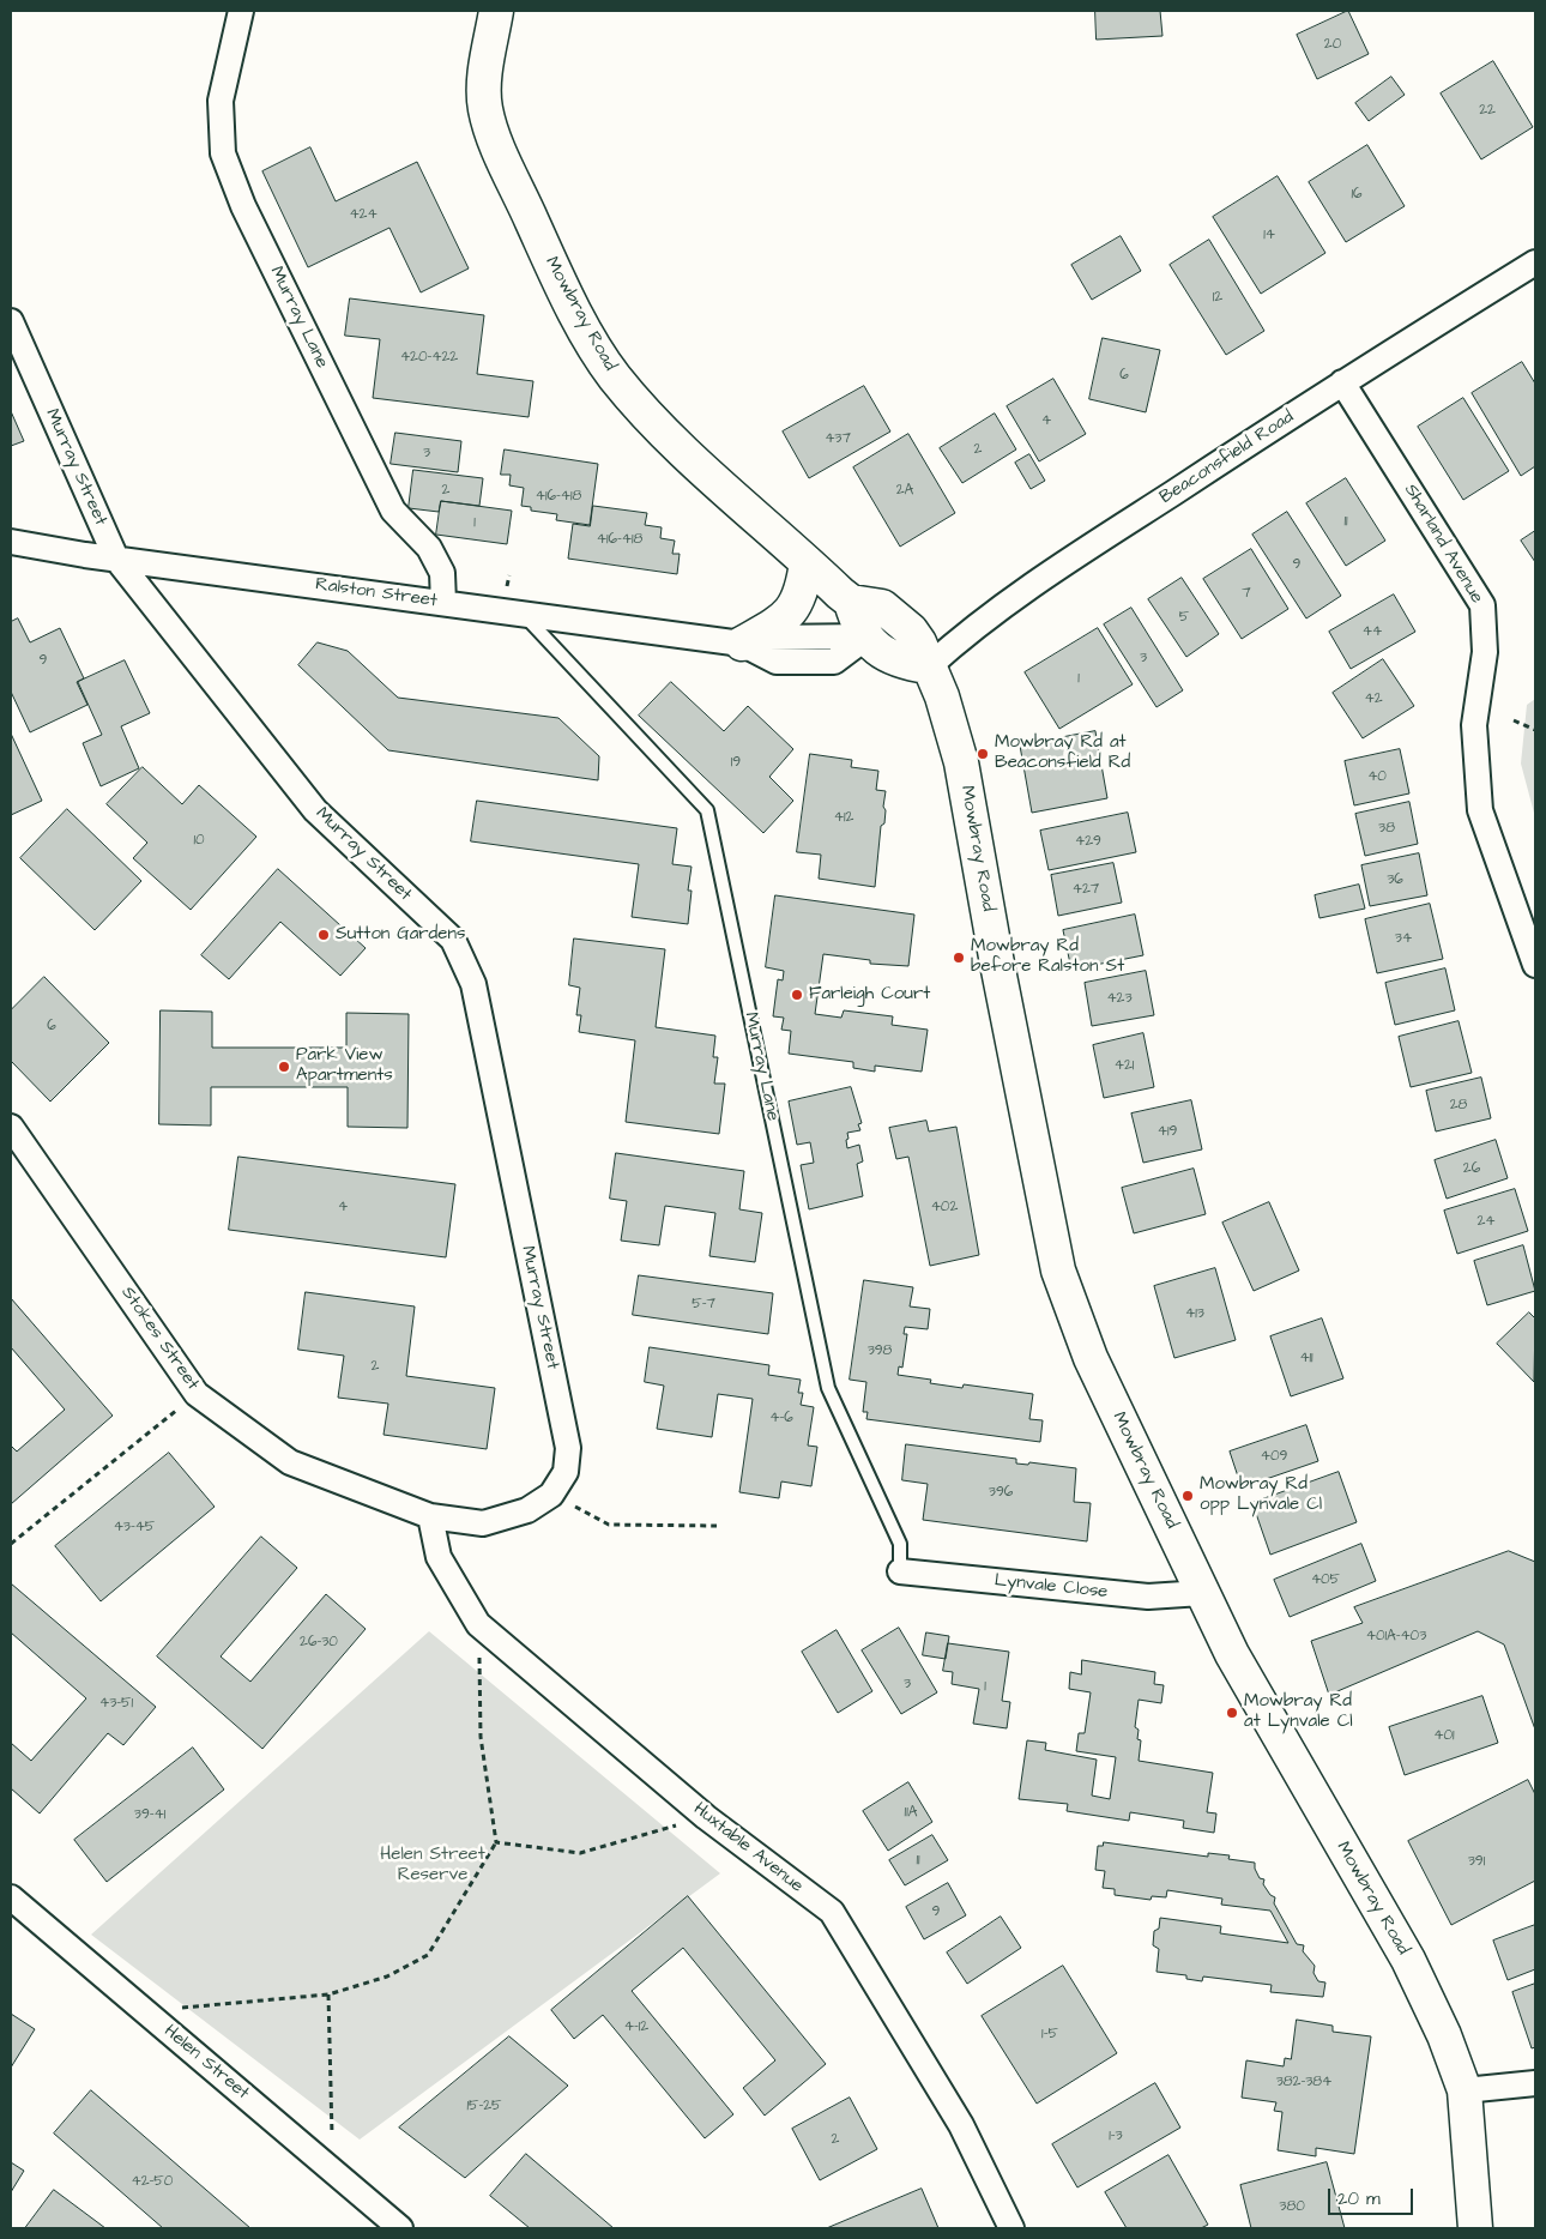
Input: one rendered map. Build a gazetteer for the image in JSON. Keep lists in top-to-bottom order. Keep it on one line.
{"streets":{"main road":["Mowbray Road"],"street":["Murray Lane","Beaconsfield Road","Murray Street","Sharland Avenue","Ralston Street","Stokes Street","Lynvale Close","Huxtable Avenue","Helen Street"]},"crossings":[["Mowbray Road","Beaconsfield Road"],["Mowbray Road","Ralston Street"],["Mowbray Road","Lynvale Close"],["Murray Lane","Ralston Street"],["Murray Lane","Lynvale Close"],["Beaconsfield Road","Sharland Avenue"],["Murray Street","Ralston Street"],["Murray Street","Stokes Street"],["Murray Street","Huxtable Avenue"],["Stokes Street","Huxtable Avenue"]],"parks":["Helen Street Reserve"],"places":["Mowbray Rd at Beaconsfield Rd","Sutton Gardens","Mowbray Rd before Ralston St","Farleigh Court","Park View Apartments","Mowbray Rd opp Lynvale Cl","Mowbray Rd at Lynvale Cl"],"house_numbers":["20","22","16","424","14","12","420-422","6","4","437","2","3","2","2A","416-418","11","1","416-418","9","7","5","44","3","9","1","42","19","40","412","38","10","429","36","427","34","423","6","421","28","419","26","4","402","24","5-7","413","398","411","2","4-6","409","396","43-45","405","401A-403","26-30","3","1","43-51","401","11A","39-41","11","391","9","4-12","1-5","382-384","15-25","1-3","2","42-50","380"],"scale_bar":"20 m"}
